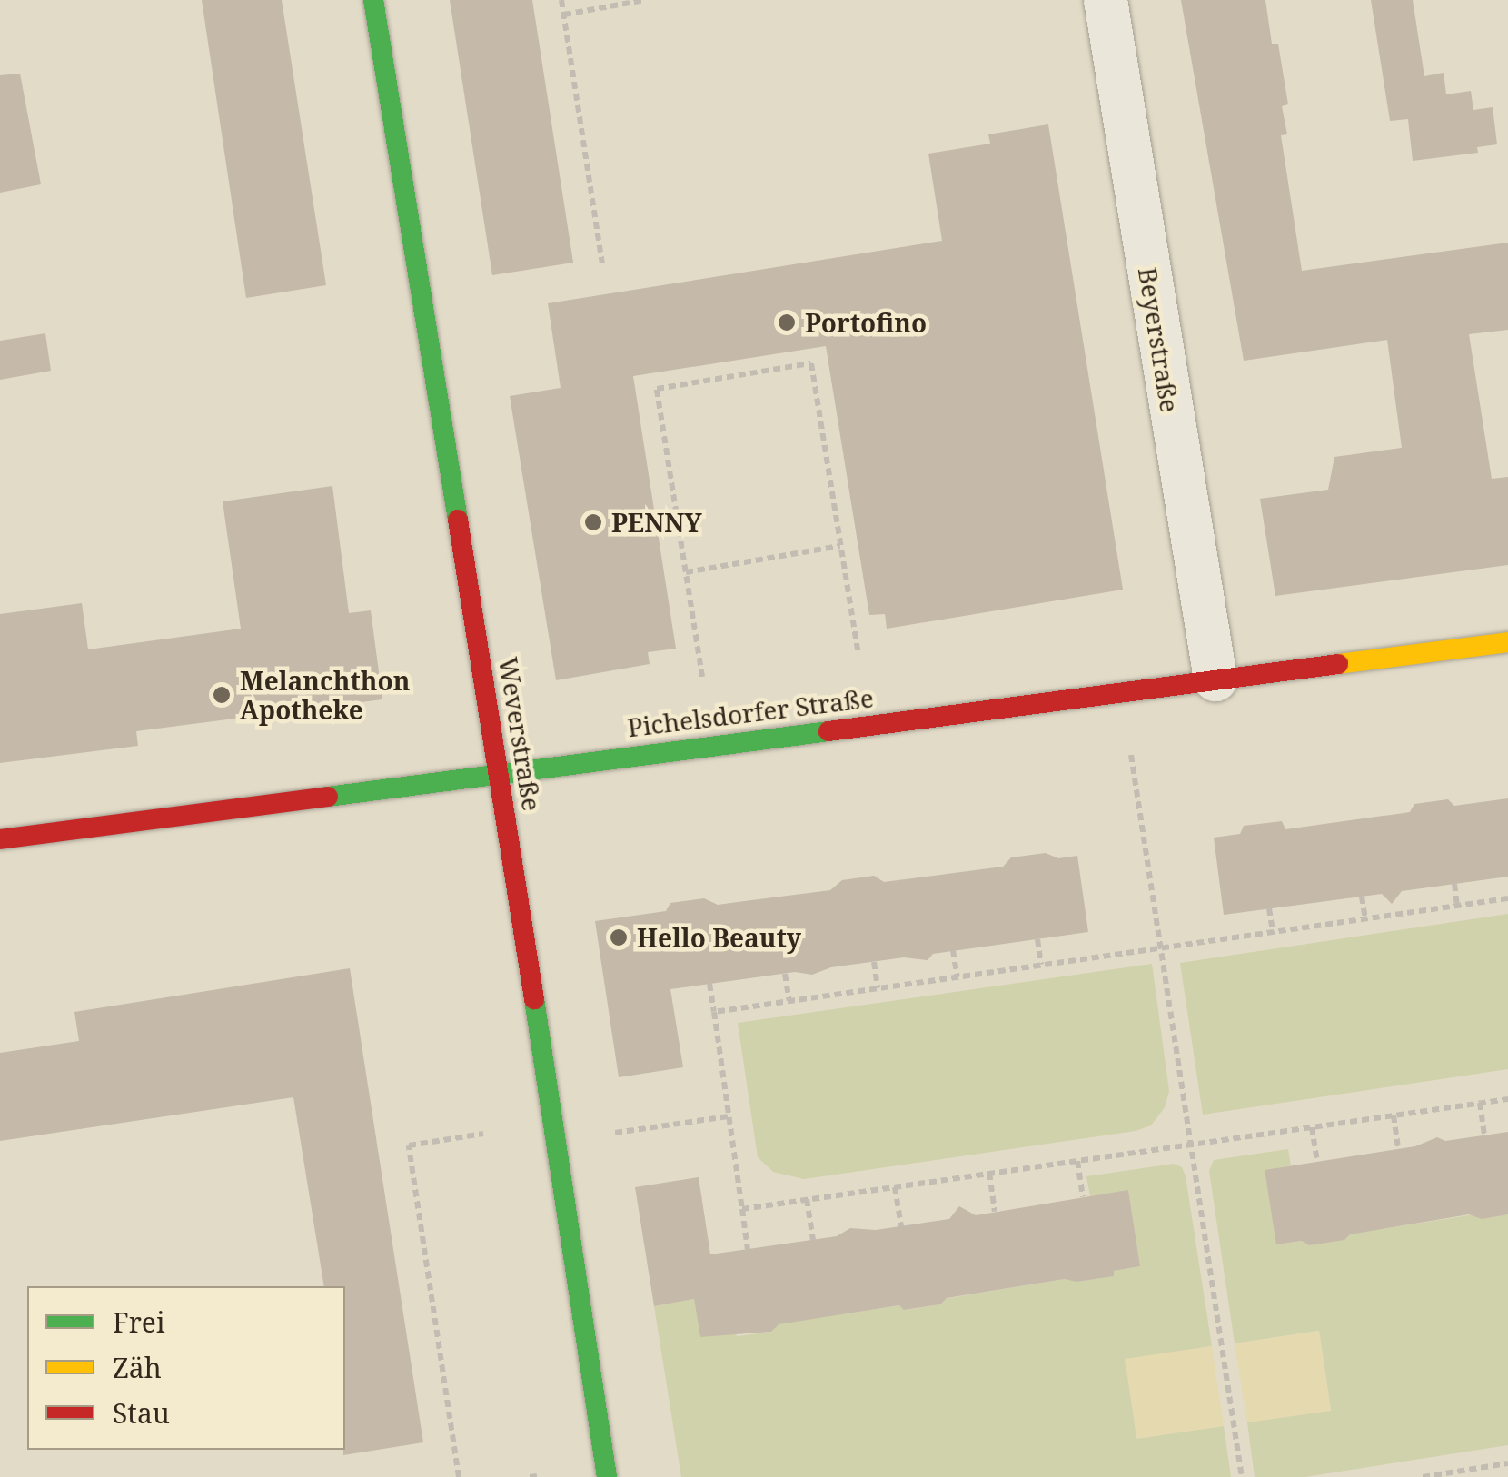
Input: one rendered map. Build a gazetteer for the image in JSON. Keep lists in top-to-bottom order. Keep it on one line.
{"streets":{"street":["Beyerstraße","Pichelsdorfer Straße","Weverstraße"]},"crossings":[["Beyerstraße","Pichelsdorfer Straße"],["Pichelsdorfer Straße","Weverstraße"]],"places":["Portofino","PENNY","Melanchthon Apotheke","Hello Beauty"],"legend":["Frei","Zäh","Stau"]}
